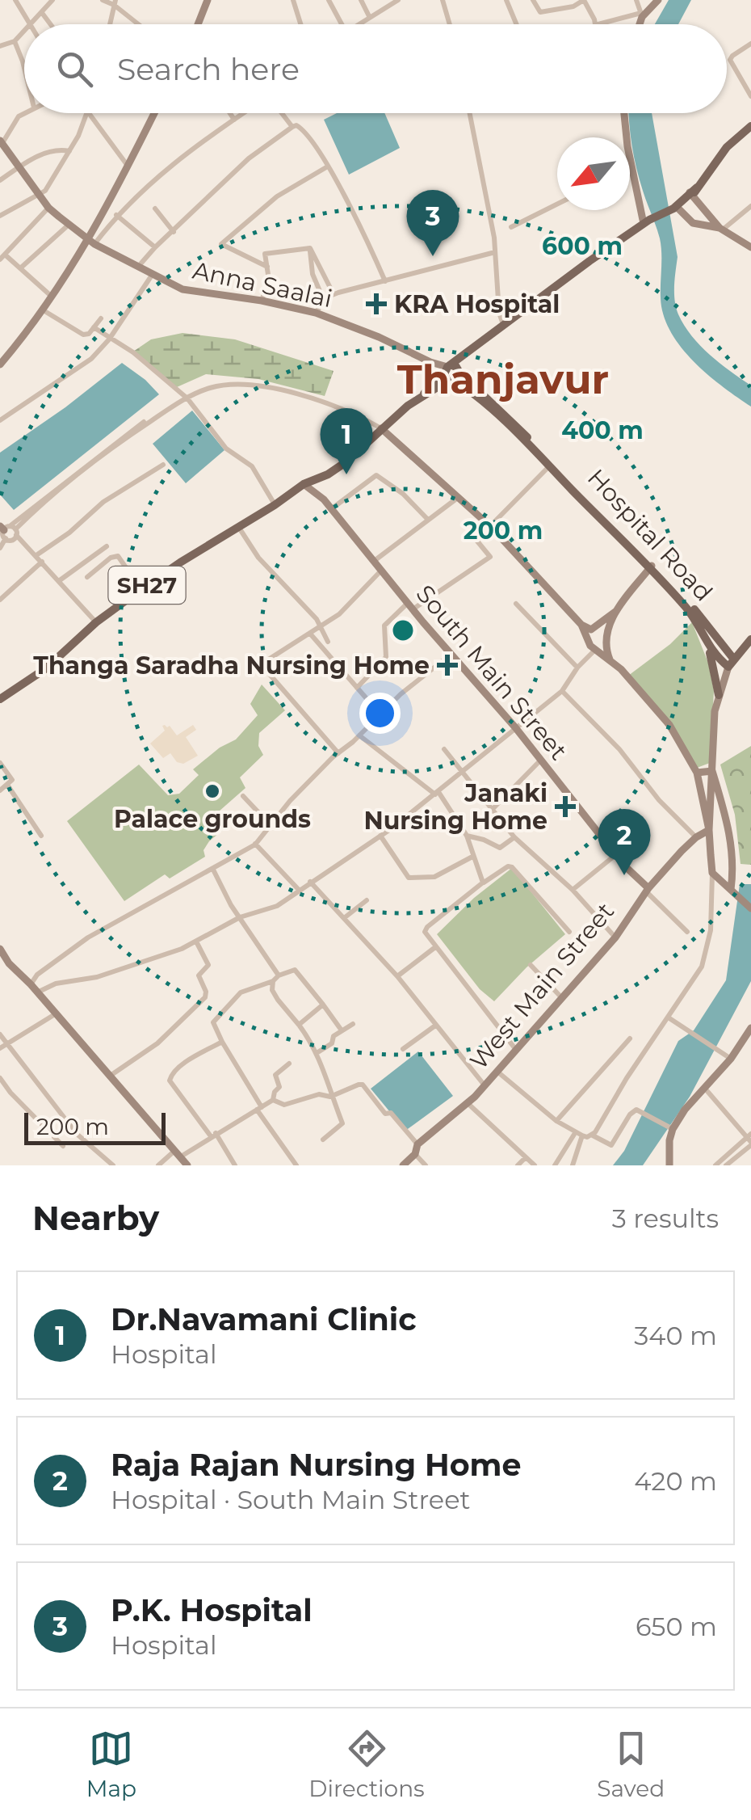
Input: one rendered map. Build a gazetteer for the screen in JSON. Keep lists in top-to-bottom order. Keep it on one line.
{"streets":{"main road":["Hospital Road","SH27"],"street":["Anna Saalai","South Main Street","West Main Street"]},"crossings":[["Anna Saalai","Hospital Road"],["Anna Saalai","SH27"],["Hospital Road","SH27"],["SH27","South Main Street"],["South Main Street","West Main Street"]],"districts":["Thanjavur"],"places":{"health":["KRA Hospital","Thanga Saradha Nursing Home","Janaki Nursing Home"],"other":["Palace grounds"]},"scale_bar":"200 m","north":"bottom left","page":{"search":"Search here","pins":["3","1","2"],"scale":"200 m","heading":["Nearby","3 results"],"list":[{"mark":"1","name":"Dr.Navamani Clinic","note":"Hospital","value":"340 m"},{"mark":"2","name":"Raja Rajan Nursing Home","note":"Hospital · South Main Street","value":"420 m"},{"mark":"3","name":"P.K. Hospital","note":"Hospital","value":"650 m"}],"nav":["Map","Directions","Saved"]},"rings":["600 m","400 m","200 m"]}
